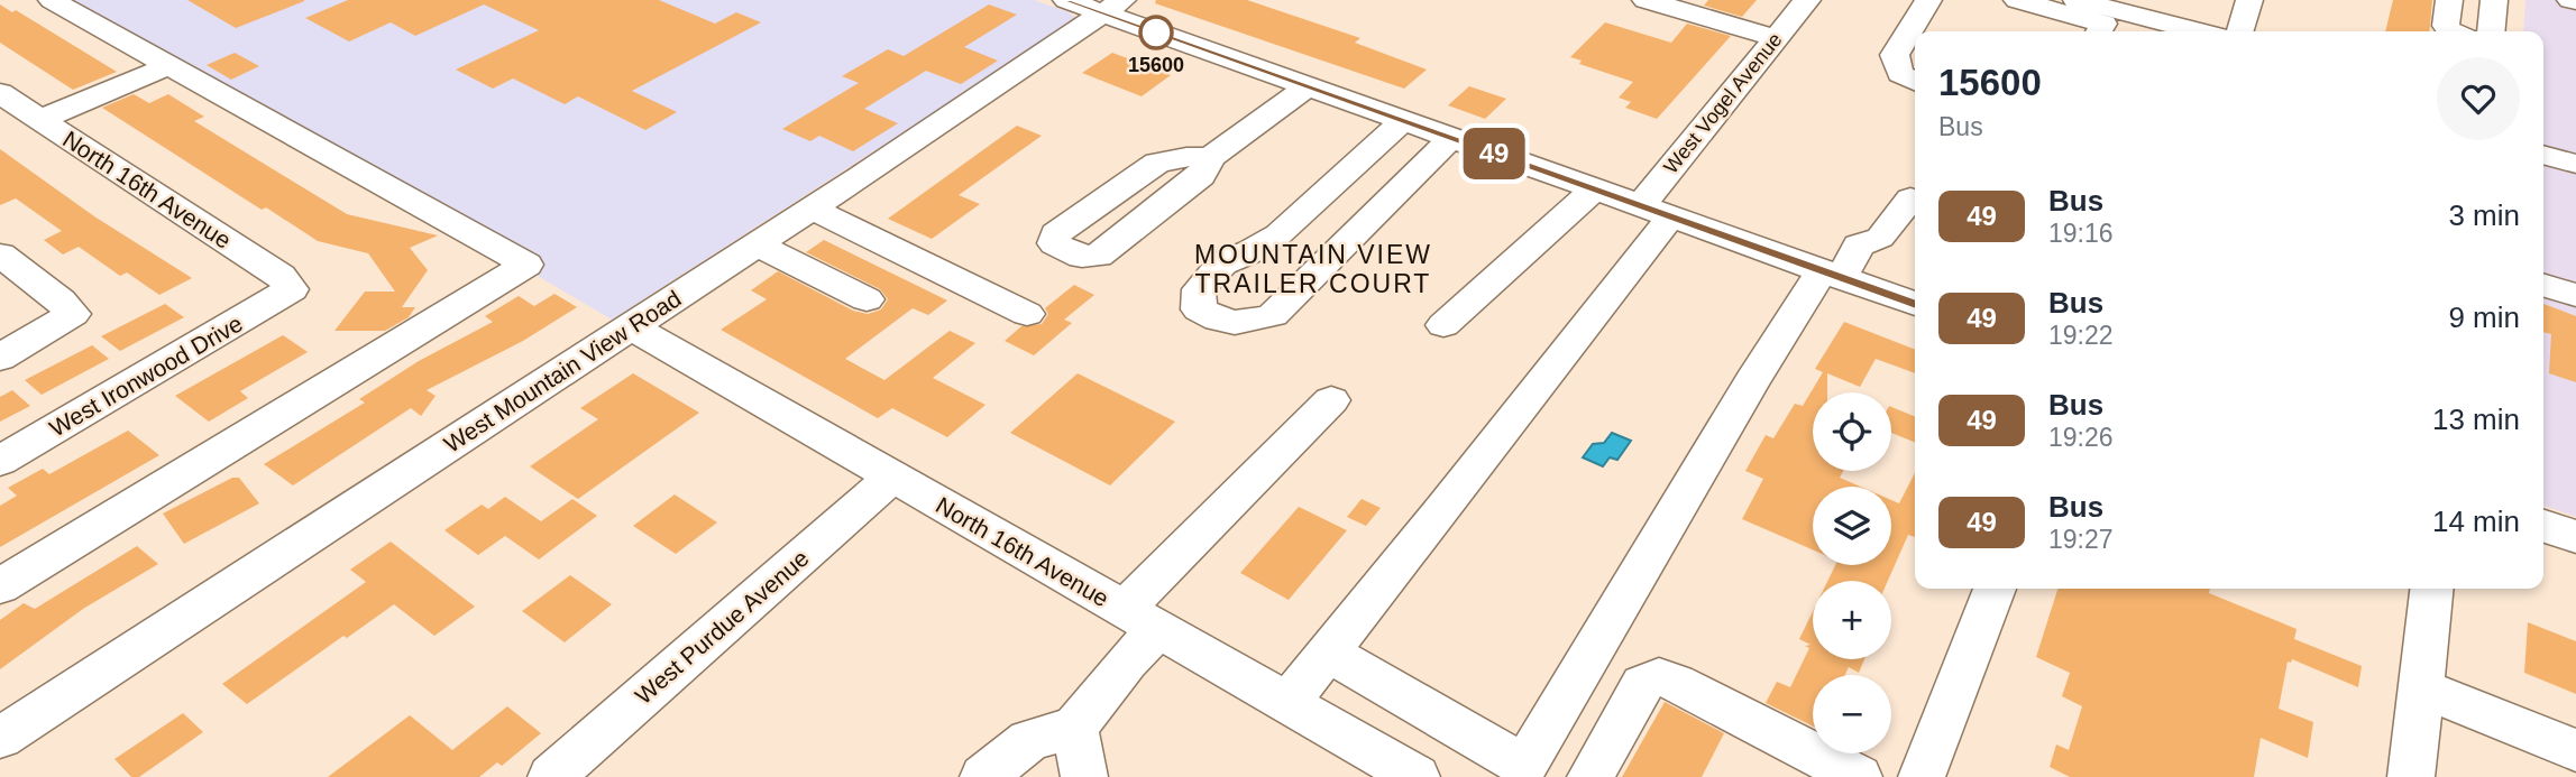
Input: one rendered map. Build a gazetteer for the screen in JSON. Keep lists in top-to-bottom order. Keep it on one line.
{"streets":{"street":["West Vogel Avenue","North 16th Avenue","West Mountain View Road","West Ironwood Drive","West Purdue Avenue"]},"crossings":[["West Vogel Avenue","North 16th Avenue"],["North 16th Avenue","West Mountain View Road"],["North 16th Avenue","West Ironwood Drive"],["North 16th Avenue","West Purdue Avenue"]],"districts":["MOUNTAIN VIEW TRAILER COURT"],"places":["15600"],"lines":["bus line 49"],"page":{"on_map":"49","heading":["15600","Bus"],"list":[{"mark":"49","name":"Bus","note":"19:16","value":"3 min"},{"mark":"49","name":"Bus","note":"19:22","value":"9 min"},{"mark":"49","name":"Bus","note":"19:26","value":"13 min"},{"mark":"49","name":"Bus","note":"19:27","value":"14 min"}],"map_buttons":["+","−"]}}
